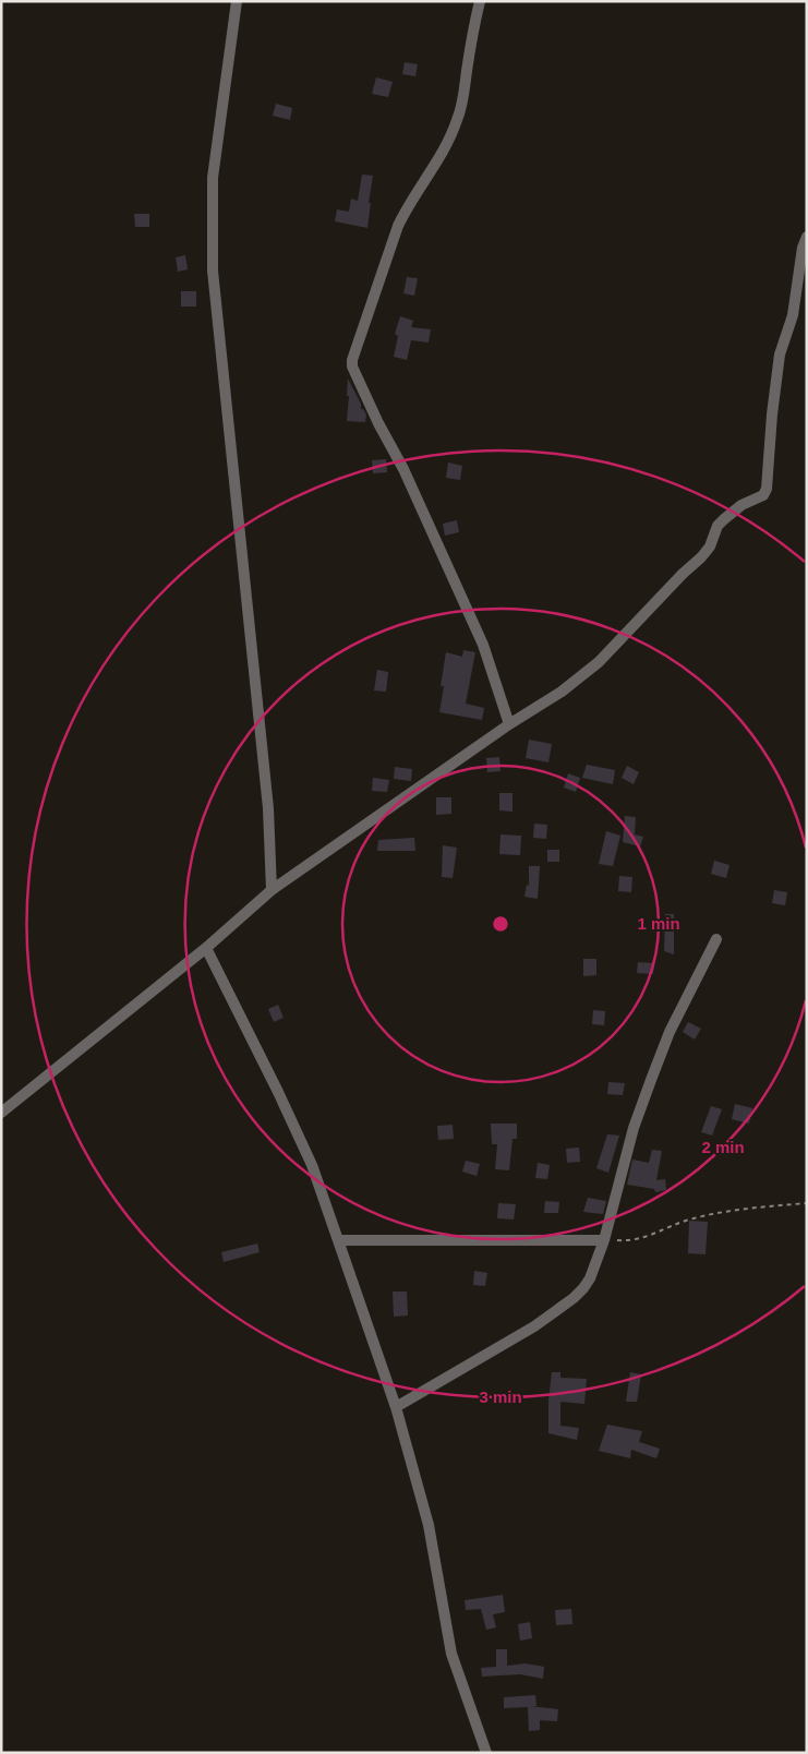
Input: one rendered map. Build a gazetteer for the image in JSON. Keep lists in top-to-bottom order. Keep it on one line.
{"rings":["1 min","2 min","3 min"]}
